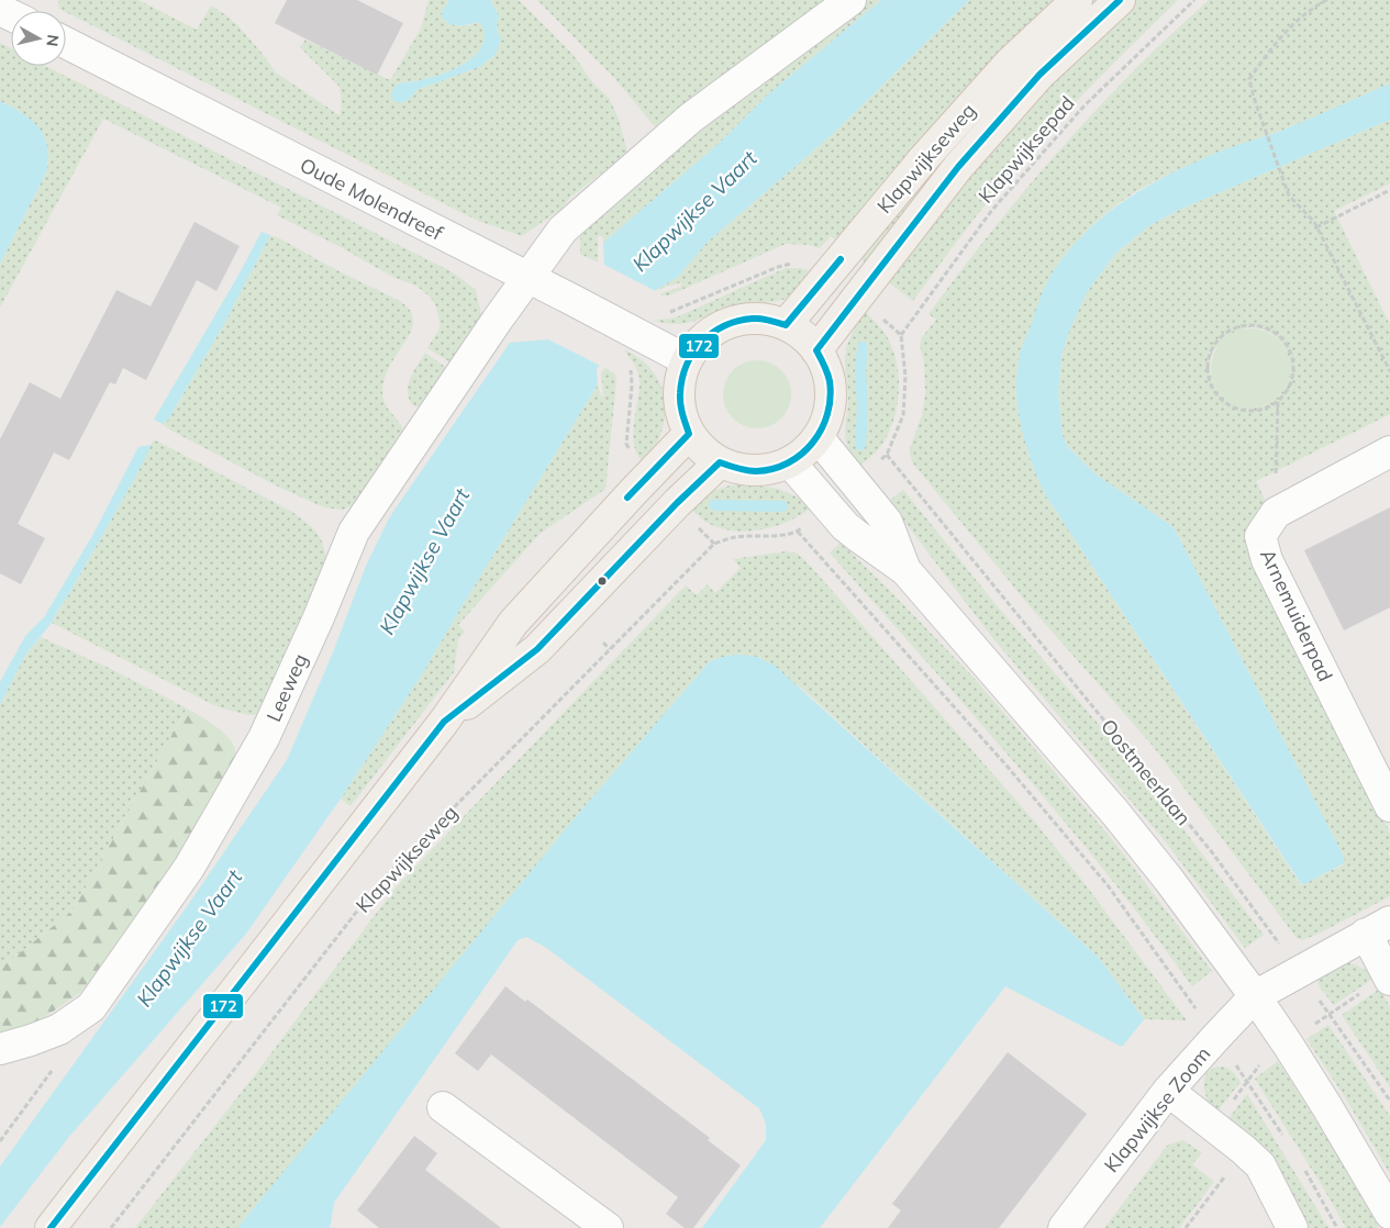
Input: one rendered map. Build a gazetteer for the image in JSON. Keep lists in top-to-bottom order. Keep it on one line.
{"streets":{"main road":["Klapwijkseweg"],"street":["Oude Molendreef","Arnemuiderpad","Leeweg","Klapwijkse Zoom"],"path":["Klapwijksepad","Oostmeerlaan"]},"crossings":[["Klapwijkseweg","Oude Molendreef"],["Oude Molendreef","Leeweg"],["Oostmeerlaan","Klapwijkse Zoom"]],"water":["Klapwijkse Vaart"],"lines":["transit line 172"],"north":"right"}
